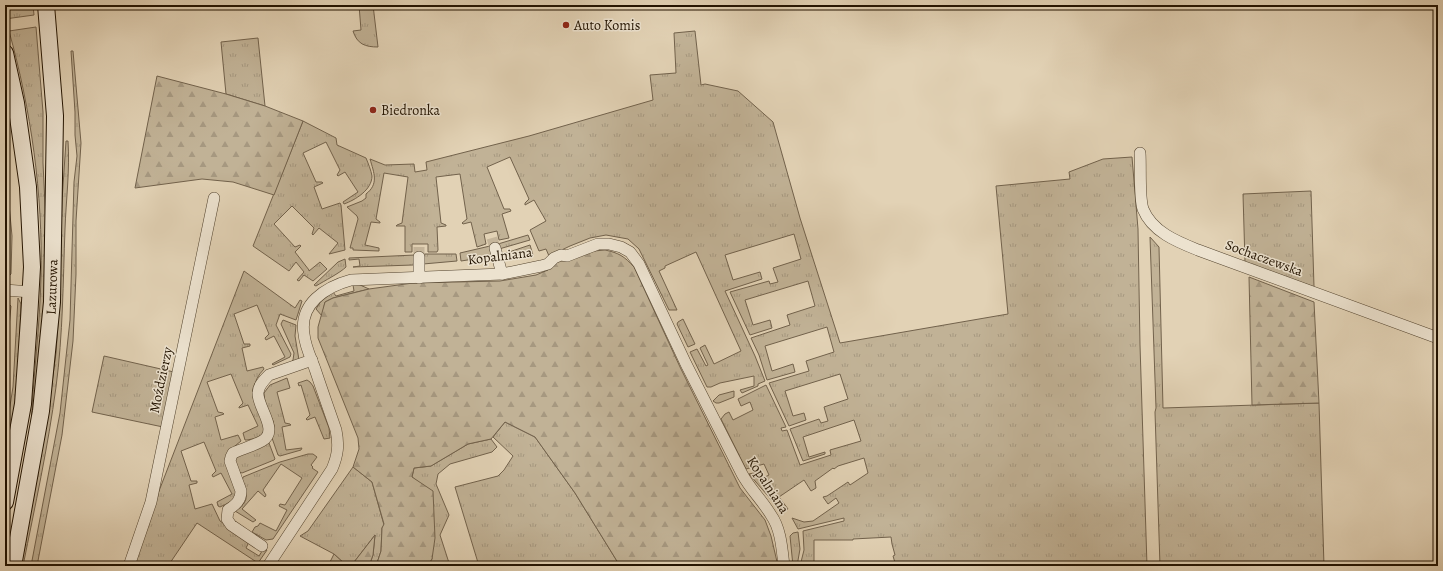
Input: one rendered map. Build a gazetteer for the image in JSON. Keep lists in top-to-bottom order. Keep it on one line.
{"streets":{"main road":["Lazurowa"],"street":["Kopalniana","Sochaczewska","Moździerzy"]},"places":["Auto Komis","Biedronka"]}
